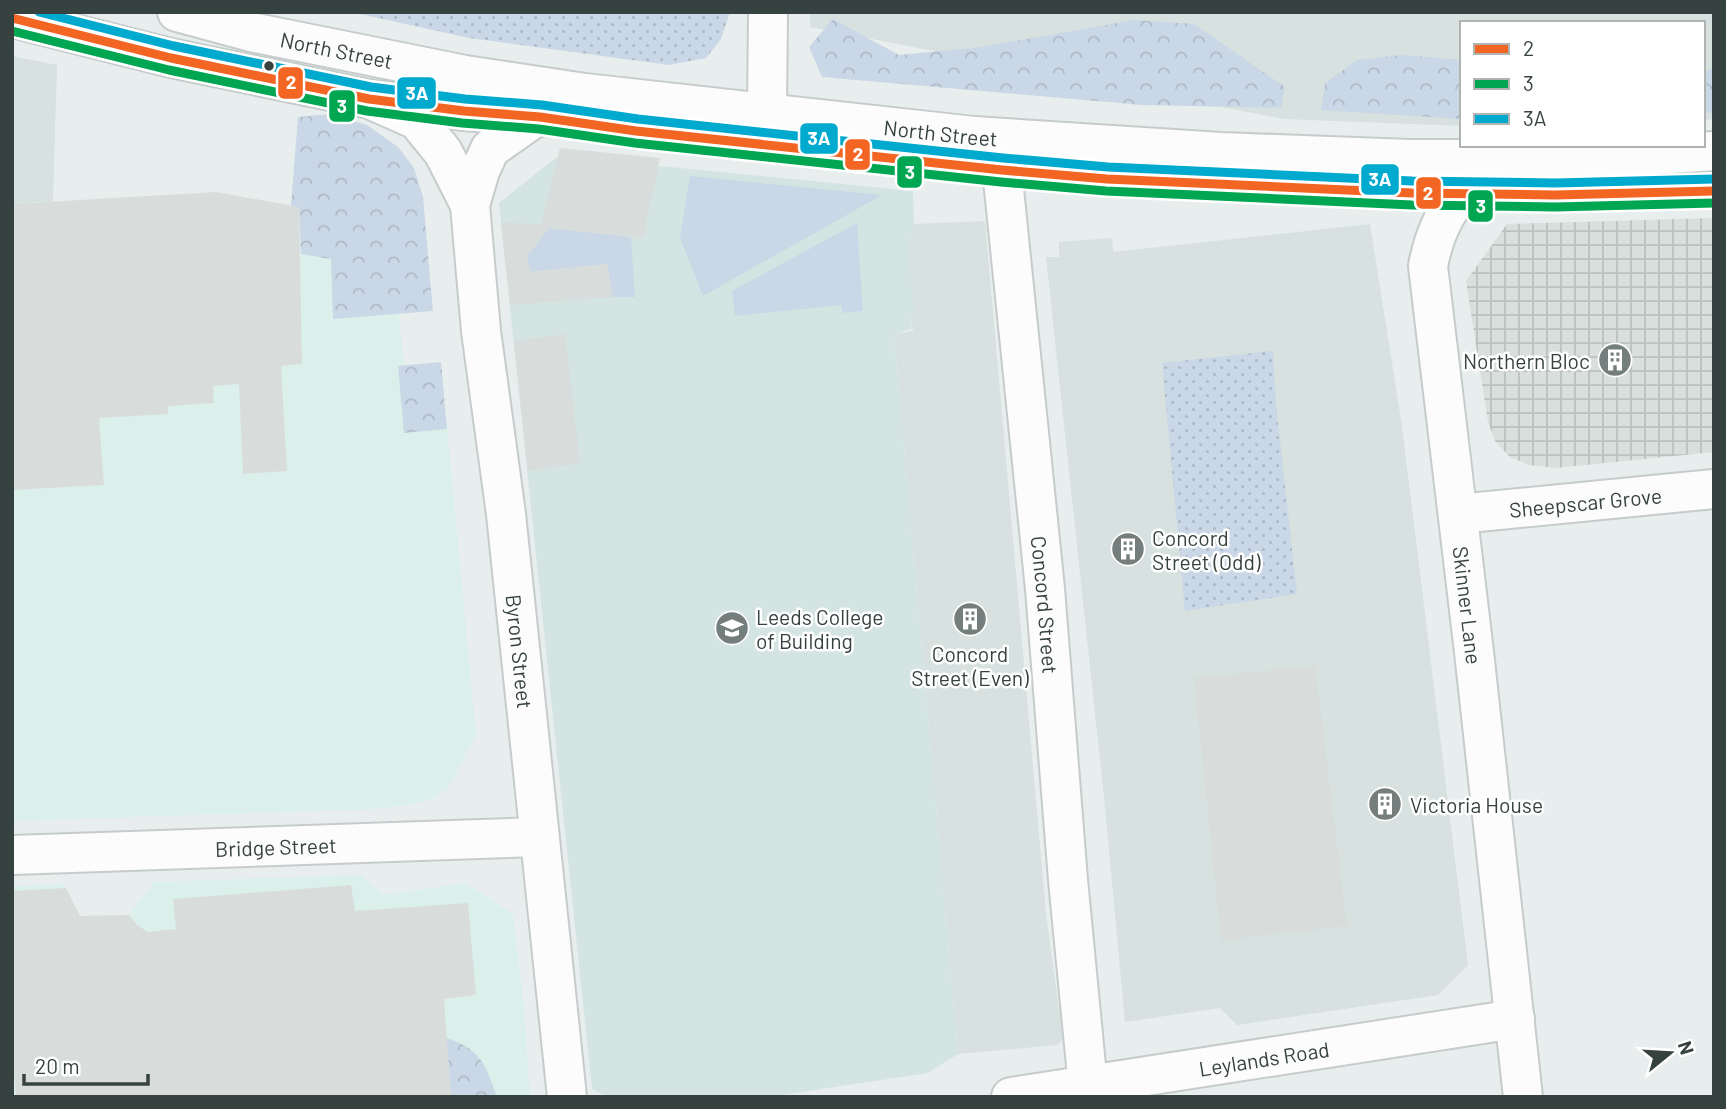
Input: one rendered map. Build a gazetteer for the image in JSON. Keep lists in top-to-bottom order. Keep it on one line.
{"streets":{"street":["North Street","Sheepscar Grove","Concord Street","Skinner Lane","Byron Street","Bridge Street","Leylands Road"]},"crossings":[["North Street","Concord Street"],["North Street","Skinner Lane"],["North Street","Byron Street"],["Sheepscar Grove","Skinner Lane"],["Concord Street","Leylands Road"],["Skinner Lane","Leylands Road"],["Byron Street","Bridge Street"]],"places":{"building":["Northern Bloc","Concord Street (Odd)","Concord Street (Even)","Victoria House"],"school or university":["Leeds College of Building"]},"lines":["transit line 3A","transit line 2","transit line 3"],"legend":["2","3","3A"],"scale_bar":"20 m","north":"right"}
